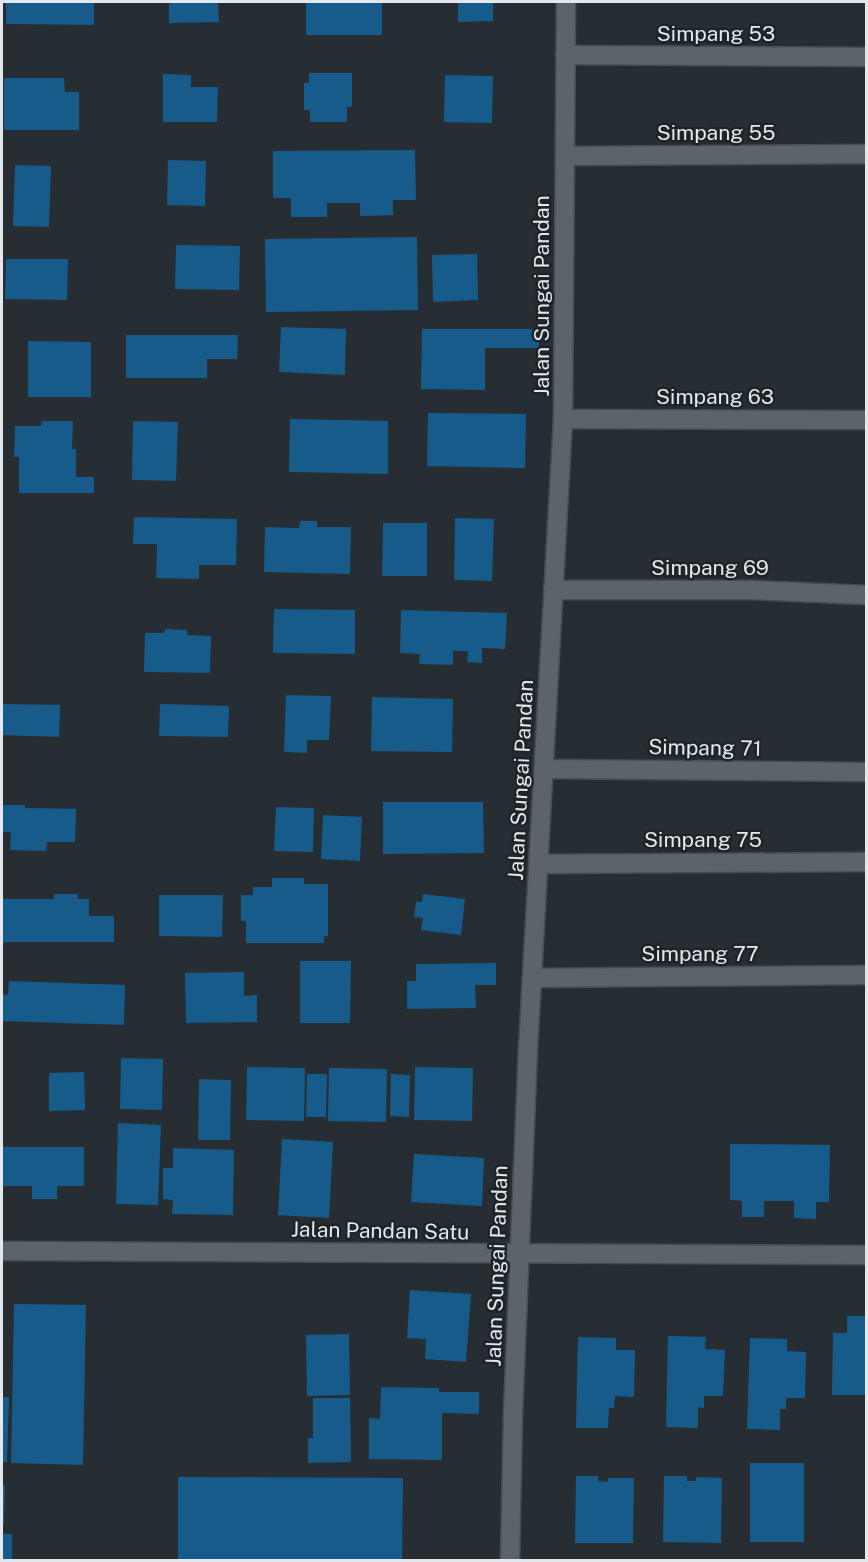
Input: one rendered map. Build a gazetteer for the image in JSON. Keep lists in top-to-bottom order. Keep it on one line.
{"streets":{"street":["Simpang 53","Simpang 55","Jalan Sungai Pandan","Simpang 63","Simpang 69","Simpang 71","Simpang 75","Simpang 77","Jalan Pandan Satu"]},"crossings":[["Simpang 53","Jalan Sungai Pandan"],["Simpang 55","Jalan Sungai Pandan"],["Jalan Sungai Pandan","Simpang 63"],["Jalan Sungai Pandan","Simpang 69"],["Jalan Sungai Pandan","Simpang 71"],["Jalan Sungai Pandan","Simpang 75"],["Jalan Sungai Pandan","Simpang 77"],["Jalan Sungai Pandan","Jalan Pandan Satu"]]}
